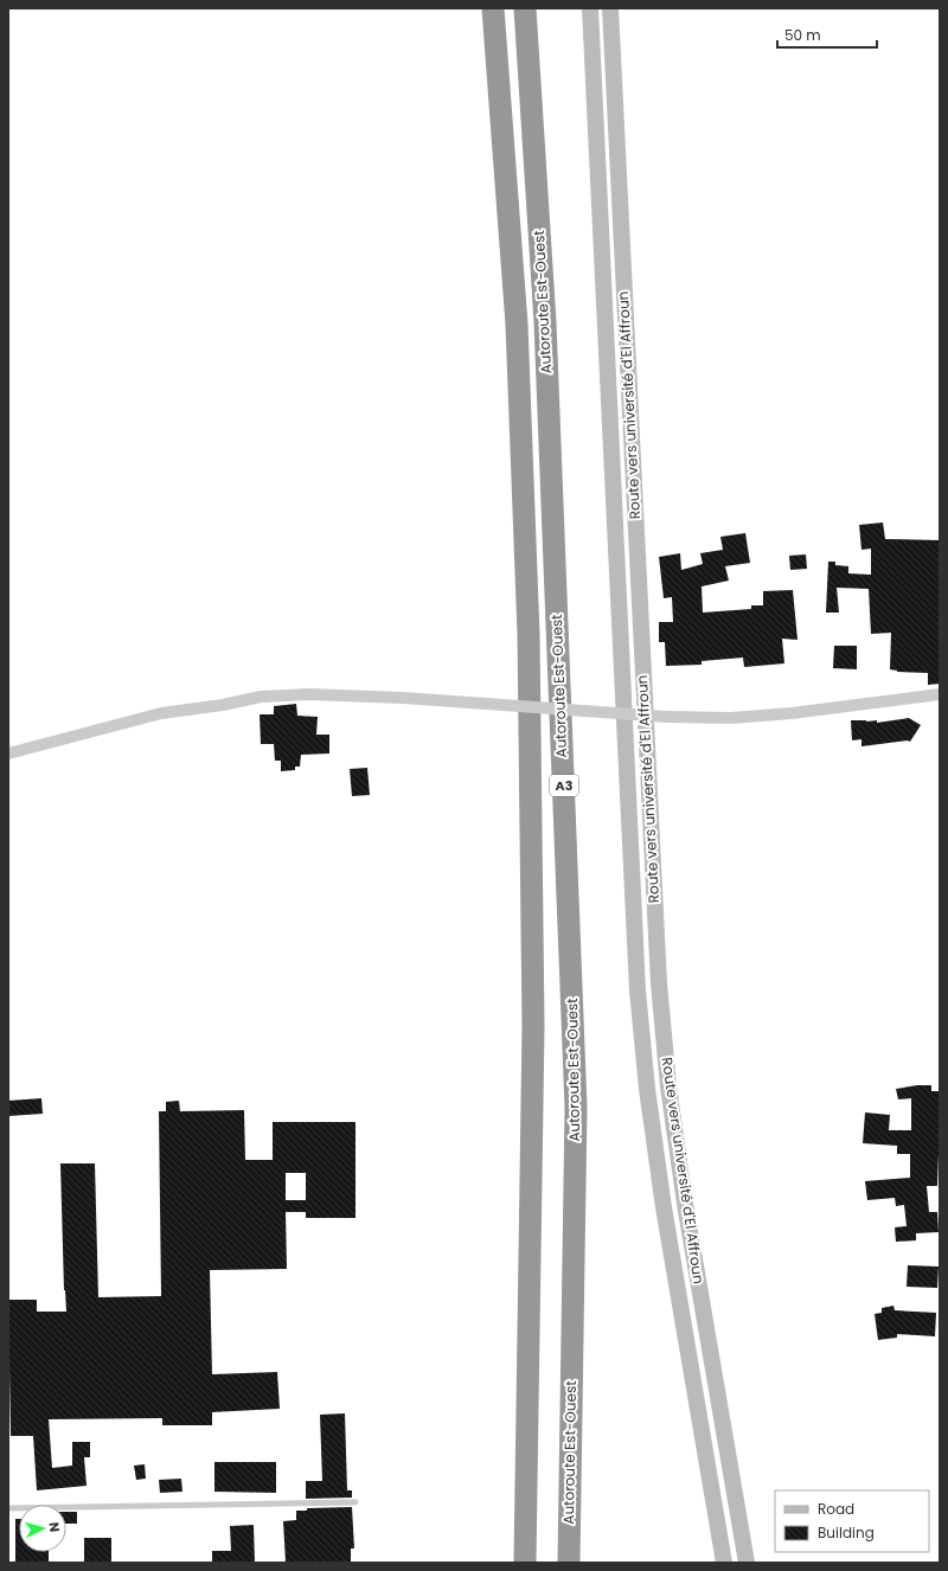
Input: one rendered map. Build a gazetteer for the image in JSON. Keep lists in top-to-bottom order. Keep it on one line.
{"streets":{"highway":["Autoroute Est-Ouest","A3"],"main road":["Route vers université d'El Affroun"]},"legend":["Road","Building"],"scale_bar":"50 m","north":"right"}
